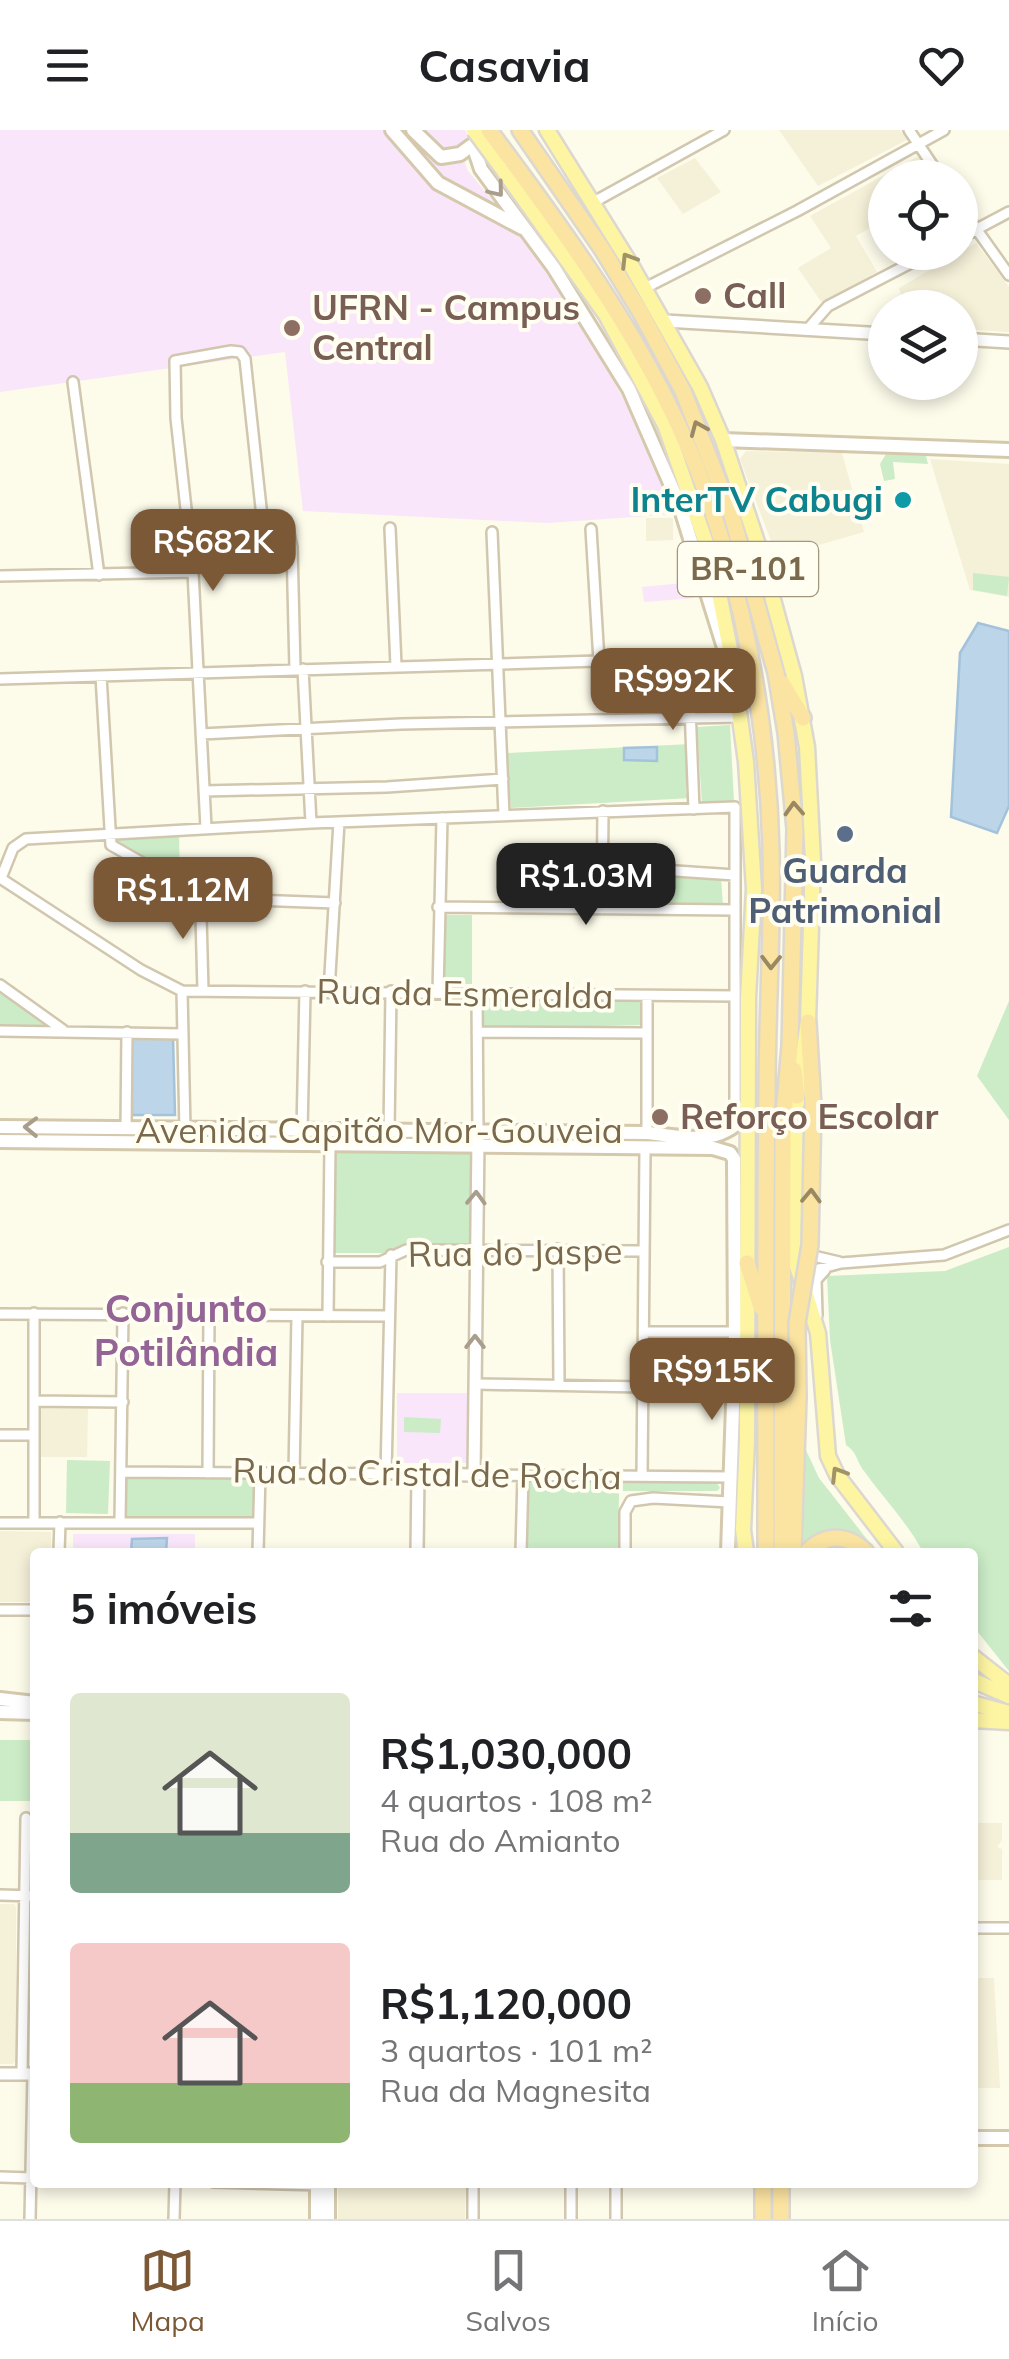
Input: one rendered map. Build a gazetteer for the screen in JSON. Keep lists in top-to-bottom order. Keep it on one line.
{"streets":{"highway":["BR-101"],"main road":["Avenida Capitão Mor-Gouveia"],"street":["Rua da Esmeralda","Rua do Jaspe","Rua do Cristal de Rocha"]},"districts":["Conjunto Potilândia"],"places":["Call","UFRN - Campus Central","InterTV Cabugi","Guarda Patrimonial","Reforço Escolar"],"page":{"header":"Casavia","price":["R$682K","R$992K","R$1.03M","R$1.12M","R$915K"],"heading":"5 imóveis","list":[{"name":"R$1,030,000","note":"4 quartos · 108 m² · Rua do Amianto"},{"name":"R$1,120,000","note":"3 quartos · 101 m² · Rua da Magnesita"}],"tabs":["Mapa","Salvos","Início"]}}
